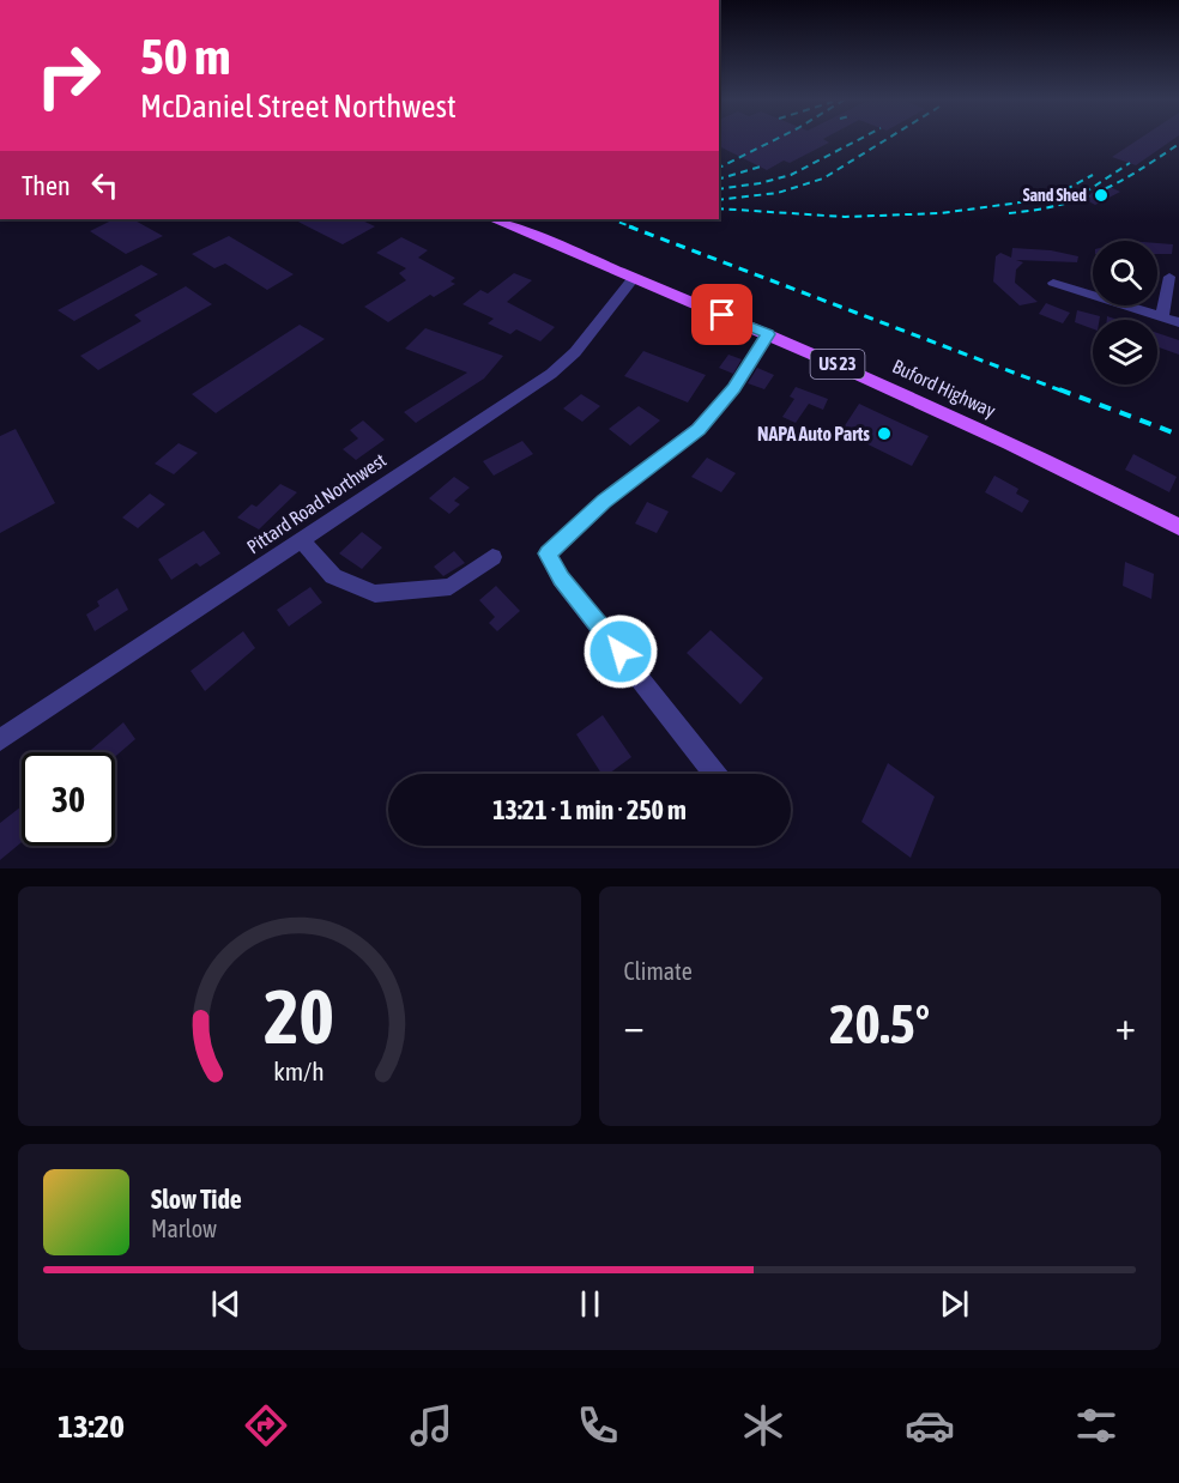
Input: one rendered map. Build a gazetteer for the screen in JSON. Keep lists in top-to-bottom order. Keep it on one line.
{"streets":{"main road":["US 23","Buford Highway"],"street":["Pittard Road Northwest"]},"crossings":[["Buford Highway","Pittard Road Northwest"]],"places":["Sand Shed","NAPA Auto Parts"],"page":{"turn":["50 m","McDaniel Street Northwest"],"then":"Then","limit":"30","trip":"13:21 · 1 min · 250 m","tile":"Climate","heat":["−","20.5°","+"],"song":["Slow Tide","Marlow"],"tabs":"13:20","gauge":["20","km/h"]}}
